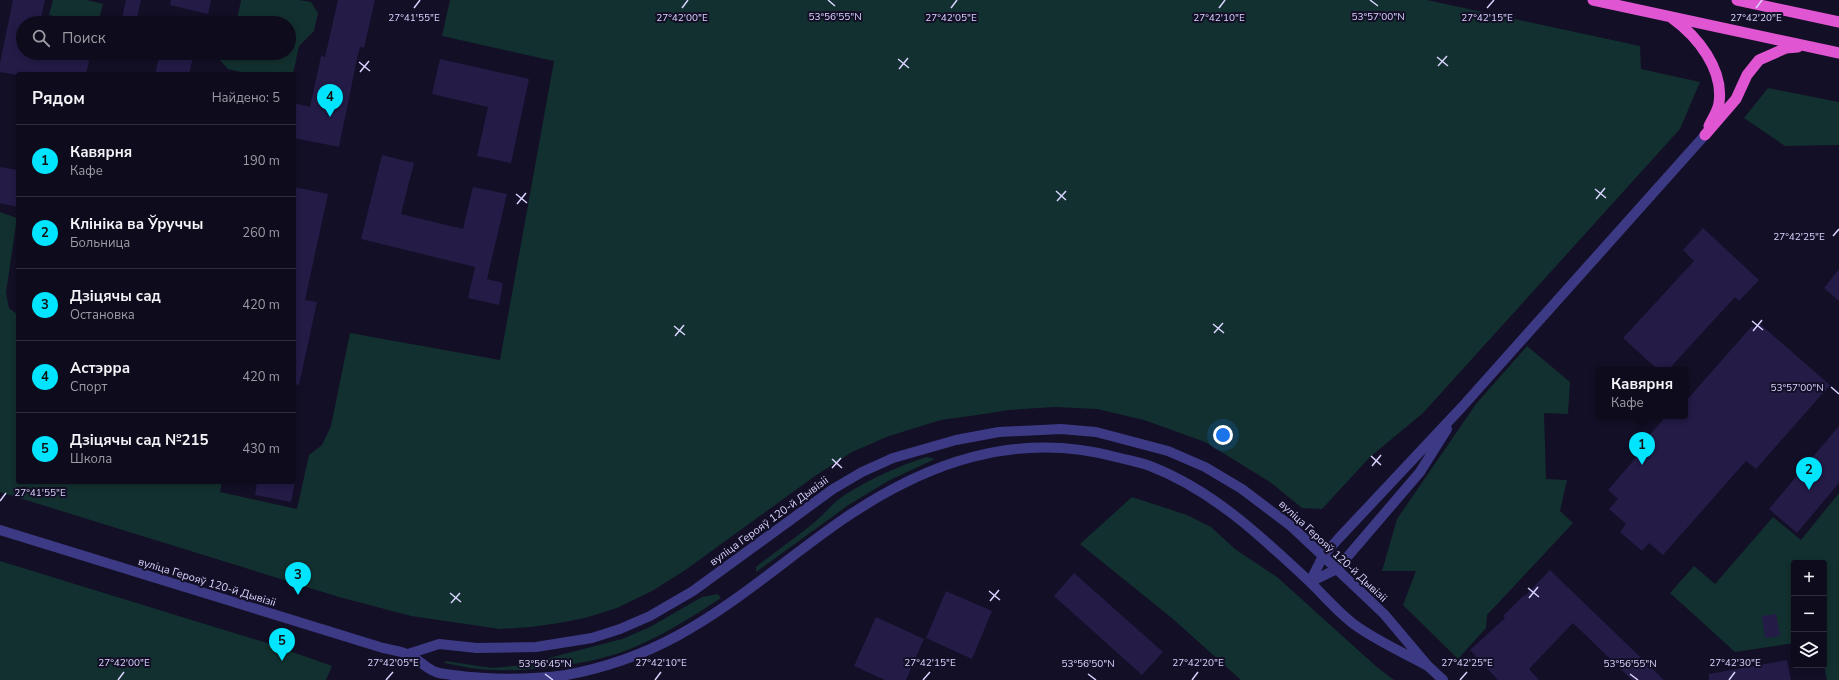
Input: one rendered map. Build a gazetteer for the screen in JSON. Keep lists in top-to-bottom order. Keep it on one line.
{"streets":{"street":["вуліца Герояў 120-й Дывізіі"]},"page":{"search":"Поиск","heading":["Рядом","Найдено: 5"],"pins":["4","1","2","3","5"],"list":[{"mark":"1","name":"Кавярня","note":"Кафе","value":"190 m"},{"mark":"2","name":"Клініка ва Ўруччы","note":"Больница","value":"260 m"},{"mark":"3","name":"Дзіцячы сад","note":"Остановка","value":"420 m"},{"mark":"4","name":"Астэрра","note":"Спорт","value":"420 m"},{"mark":"5","name":"Дзіцячы сад №215","note":"Школа","value":"430 m"}],"popup":["Кавярня","Кафе"],"map_buttons":["+","−"]},"coordinates":["53°56'55\"N","53°57'00\"N","27°41'55\"E","27°42'00\"E","27°42'05\"E","27°42'10\"E","27°42'15\"E","27°42'20\"E","27°42'25\"E","27°42'30\"E","53°56'45\"N","53°56'50\"N"]}
